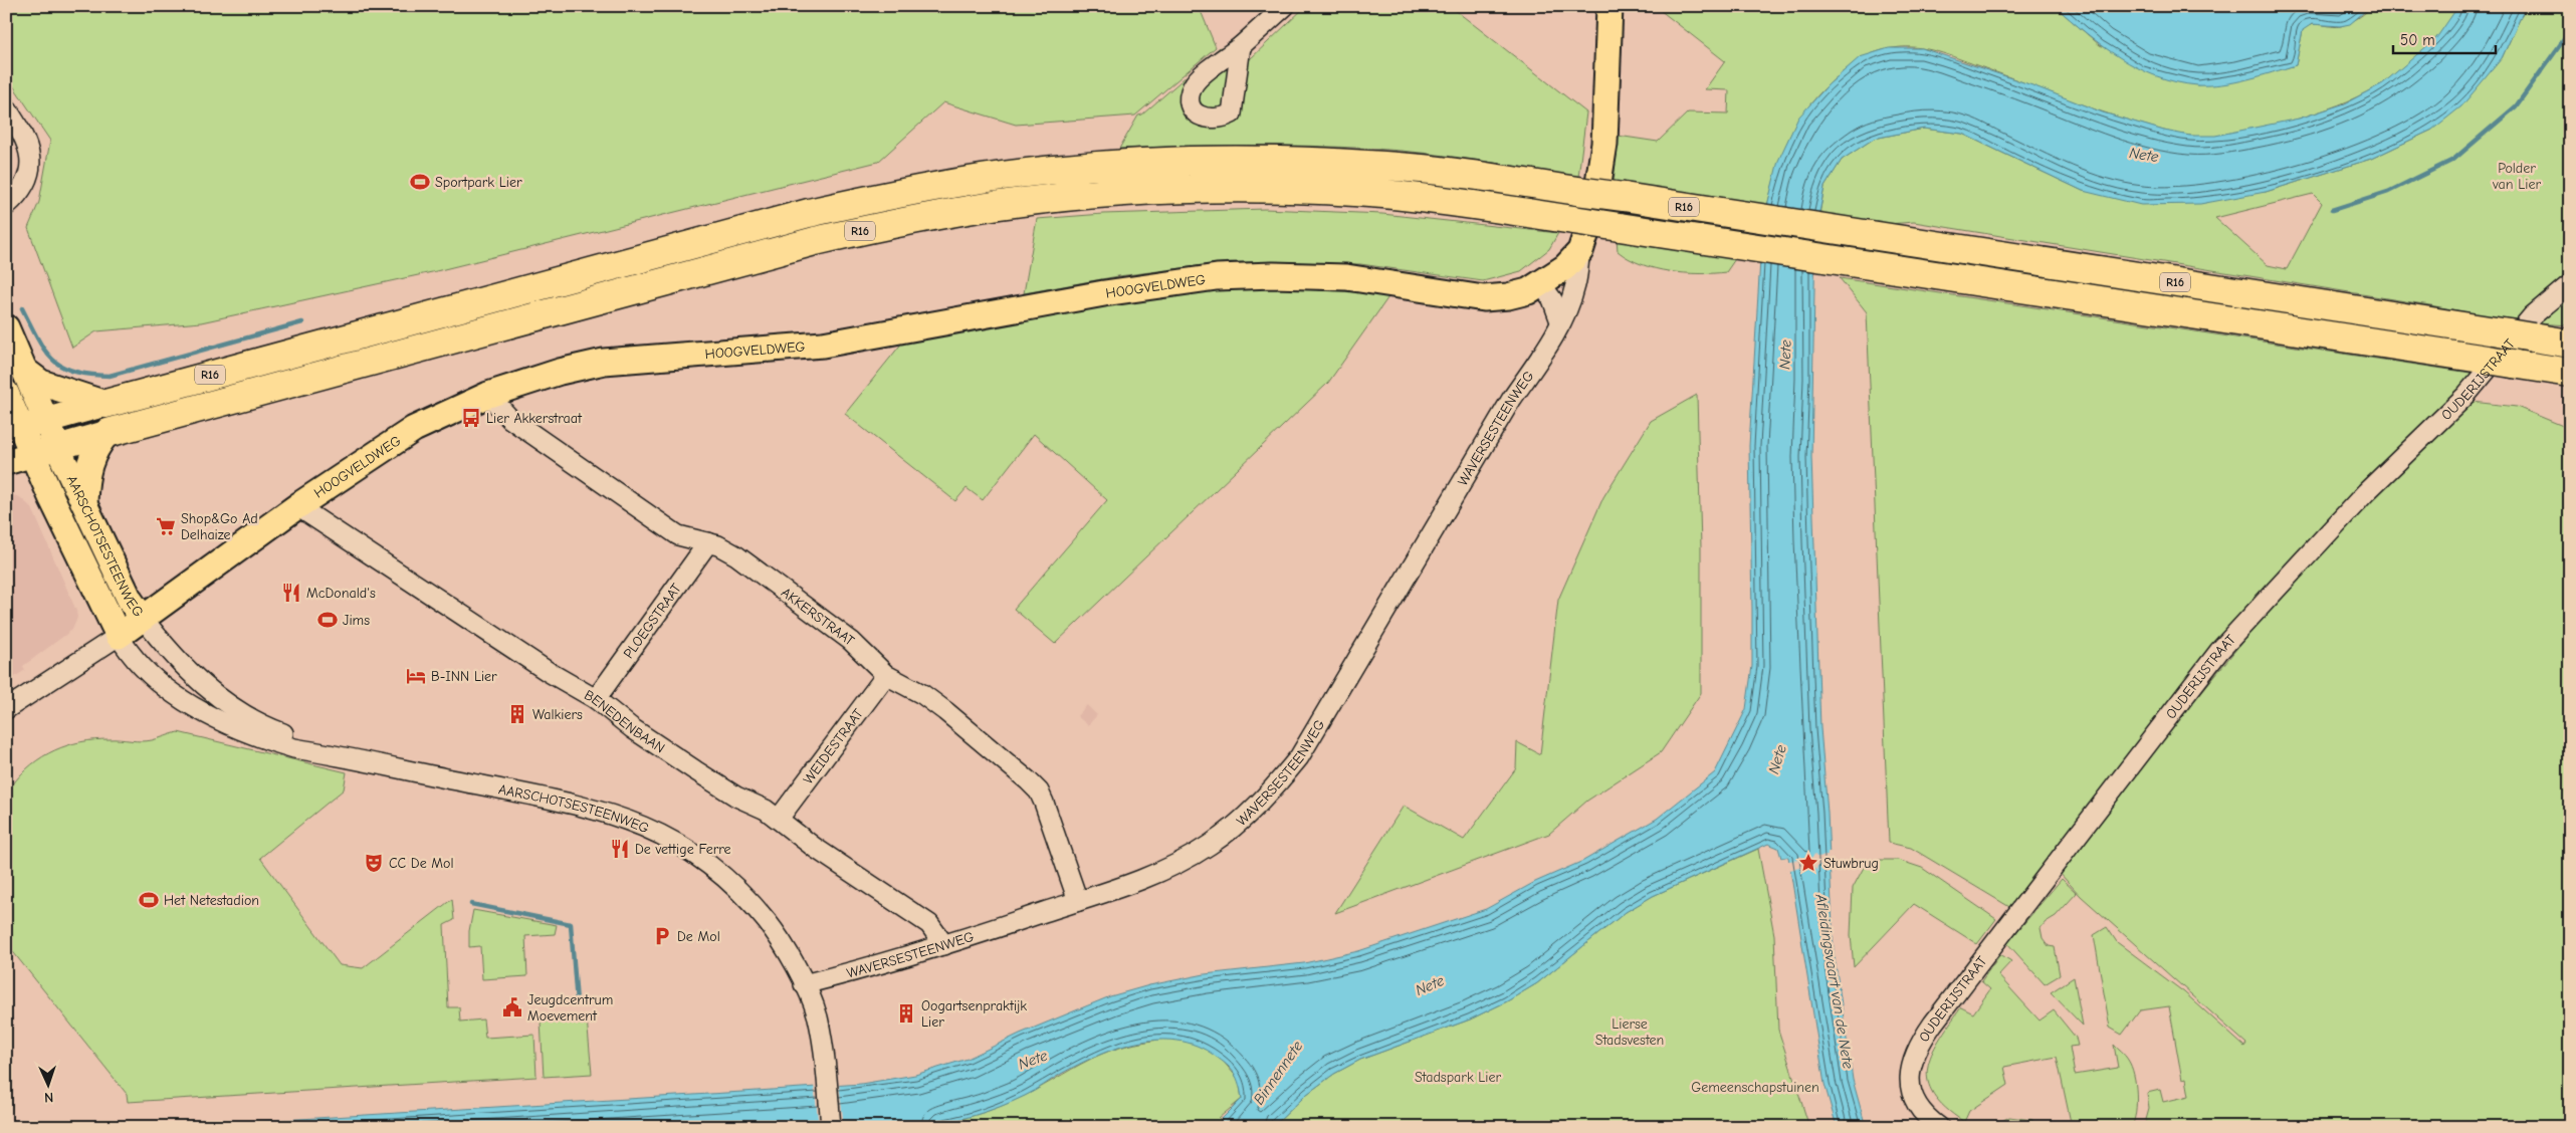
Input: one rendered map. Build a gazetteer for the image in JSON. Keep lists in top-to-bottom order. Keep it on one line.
{"streets":{"highway":["R16"],"main road":["HOOGVELDWEG","WAVERSESTEENWEG","AARSCHOTSESTEENWEG"],"street":["OUDERIJSTRAAT","AKKERSTRAAT","PLOEGSTRAAT","BENEDENBAAN","WEIDESTRAAT"]},"crossings":[["R16","AARSCHOTSESTEENWEG"],["HOOGVELDWEG","WAVERSESTEENWEG"],["HOOGVELDWEG","AARSCHOTSESTEENWEG"],["HOOGVELDWEG","AKKERSTRAAT"],["HOOGVELDWEG","BENEDENBAAN"],["WAVERSESTEENWEG","AARSCHOTSESTEENWEG"],["WAVERSESTEENWEG","AKKERSTRAAT"],["WAVERSESTEENWEG","BENEDENBAAN"],["AKKERSTRAAT","PLOEGSTRAAT"],["AKKERSTRAAT","WEIDESTRAAT"],["PLOEGSTRAAT","BENEDENBAAN"],["BENEDENBAAN","WEIDESTRAAT"]],"water":["Nete","Afleidingsvaart van de Nete","Binnennete"],"parks":["Polder van Lier","Lierse Stadsvesten","Stadspark Lier","Gemeenschapstuinen"],"places":{"sports":["Sportpark Lier","Jims","Het Netestadion"],"bus stop":["Lier Akkerstraat"],"supermarket":["Shop&Go Ad Delhaize"],"restaurant":["McDonald's","De vettige Ferre"],"hotel":["B-INN Lier"],"building":["Walkiers","Oogartsenpraktijk Lier"],"theatre":["CC De Mol"],"place":["Stuwbrug"],"parking":["De Mol"],"public building":["Jeugdcentrum Moevement"]},"scale_bar":"50 m","north":"bottom"}
